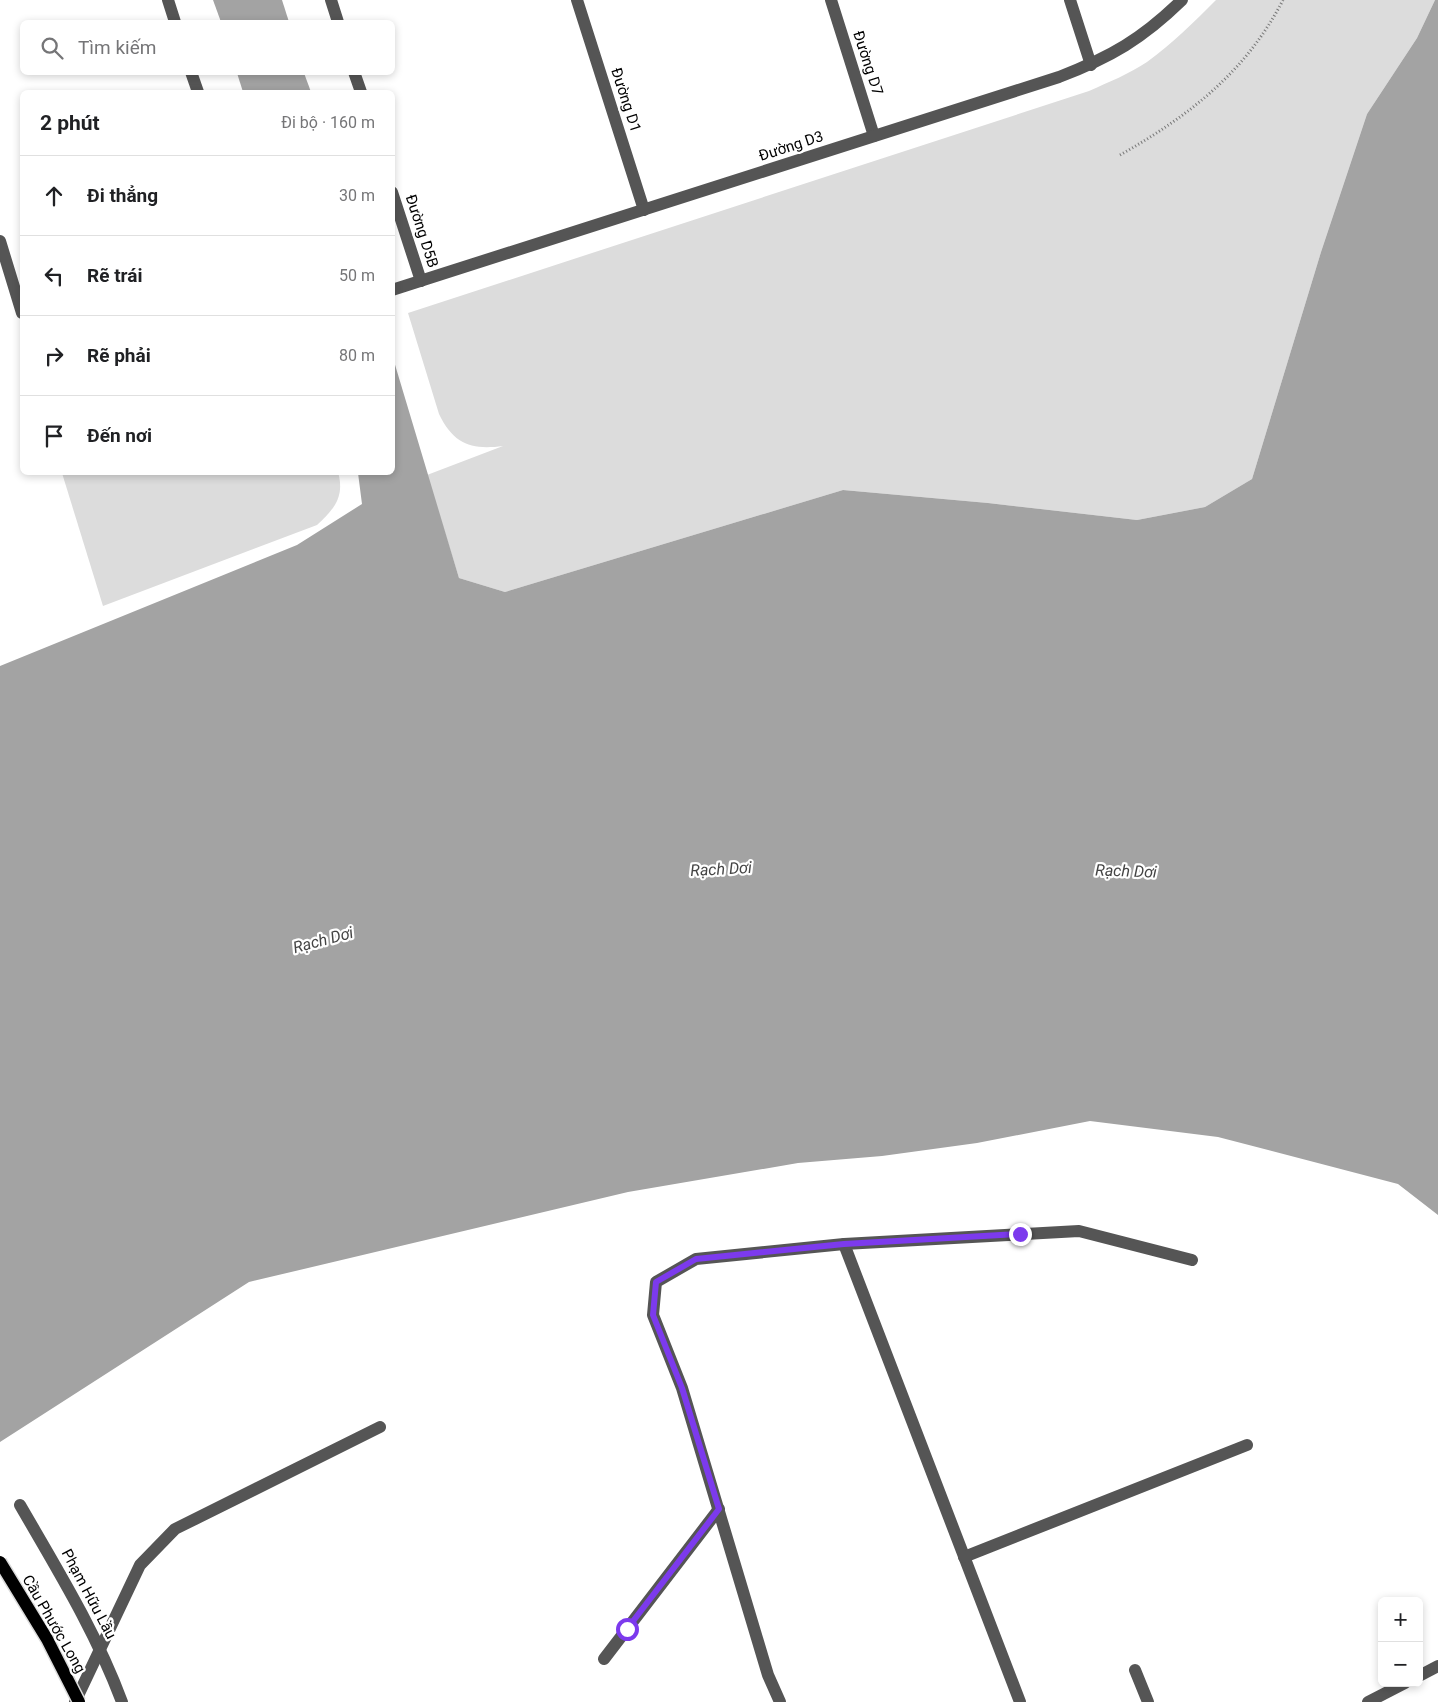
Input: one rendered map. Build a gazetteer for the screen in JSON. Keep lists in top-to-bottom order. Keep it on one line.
{"streets":{"main road":["Cầu Phước Long"],"street":["Đường D7","Đường D1","Đường D3","Đường D5B","Phạm Hữu Lầu"]},"crossings":[["Đường D7","Đường D3"],["Đường D1","Đường D3"],["Đường D3","Đường D5B"]],"water":["Rạch Dơi"],"page":{"search":"Tìm kiếm","heading":["2 phút","Đi bộ · 160 m"],"list":[["Đi thẳng","30 m"],["Rẽ trái","50 m"],["Rẽ phải","80 m"],"Đến nơi"],"map_buttons":["+","−"]}}
